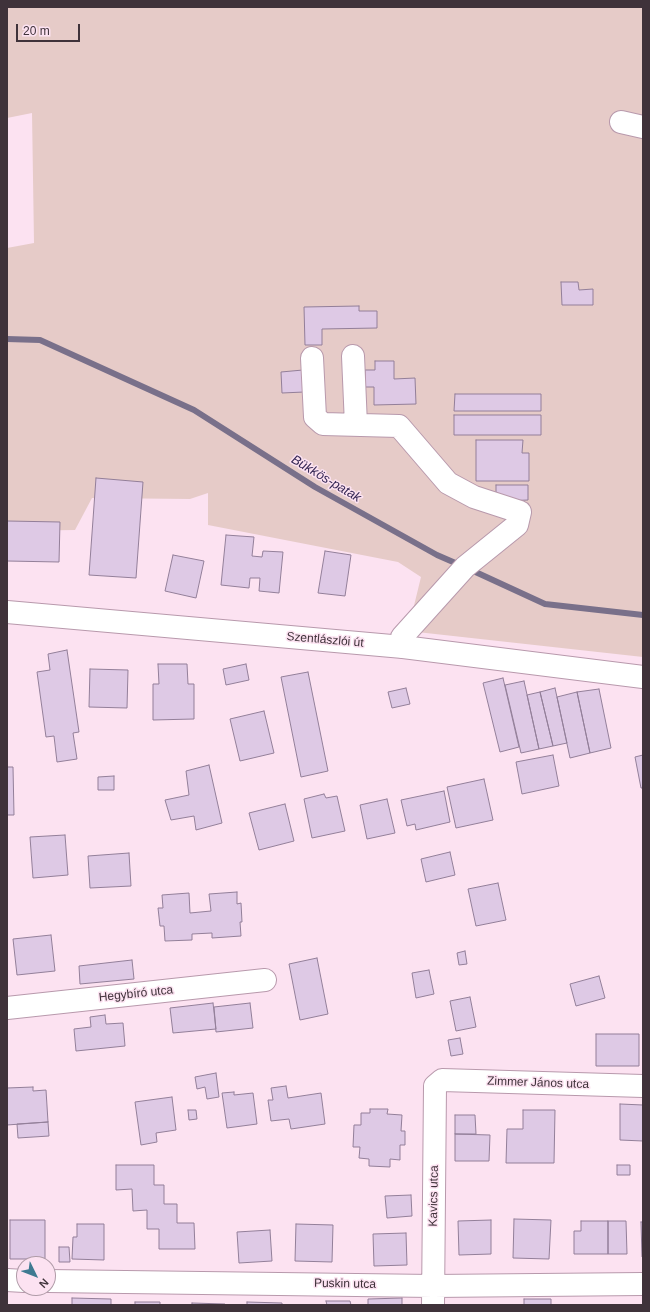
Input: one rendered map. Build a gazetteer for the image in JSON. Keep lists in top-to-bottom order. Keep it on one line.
{"streets":{"street":["Szentlászlói út","Hegybíró utca","Zimmer János utca","Kavics utca","Puskin utca"]},"crossings":[["Zimmer János utca","Kavics utca"],["Kavics utca","Puskin utca"]],"water":["Bükkös-patak"],"scale_bar":"20 m","north":"bottom right"}
